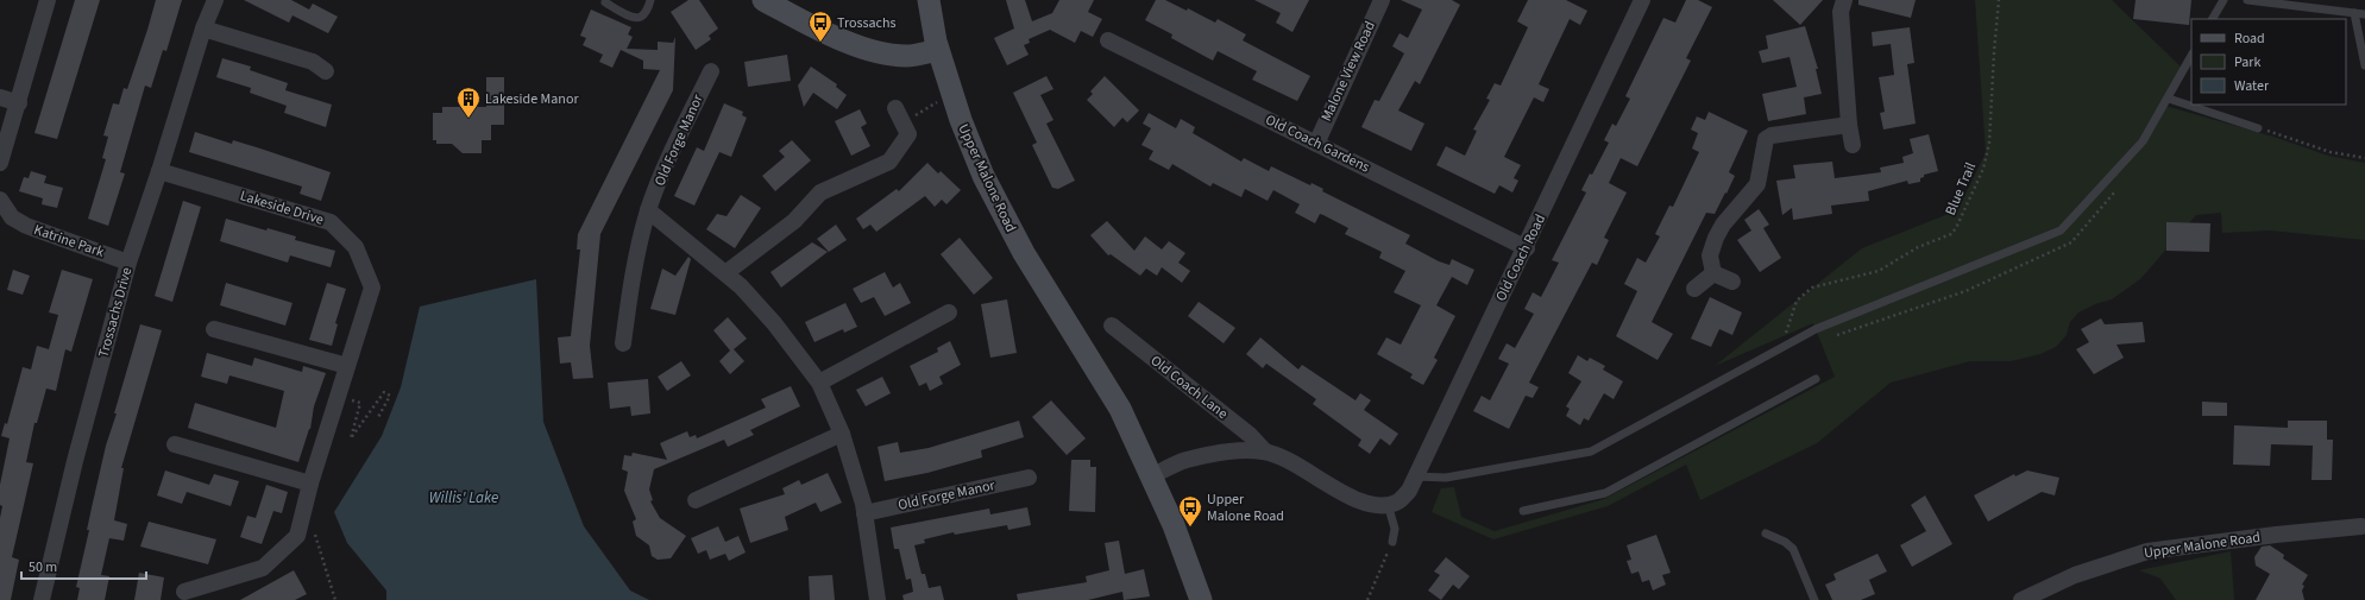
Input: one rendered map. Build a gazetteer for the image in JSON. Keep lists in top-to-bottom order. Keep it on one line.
{"streets":{"main road":["Upper Malone Road"],"street":["Malone View Road","Old Forge Manor","Old Coach Gardens","Lakeside Drive","Katrine Park","Old Coach Road","Trossachs Drive","Old Coach Lane"],"path":["Blue Trail"]},"crossings":[["Malone View Road","Old Coach Gardens"],["Old Coach Gardens","Old Coach Road"],["Upper Malone Road","Old Coach Lane"],["Lakeside Drive","Trossachs Drive"],["Katrine Park","Trossachs Drive"],["Old Coach Road","Old Coach Lane"]],"water":["Willis' Lake"],"places":{"bus stop":["Trossachs","Upper Malone Road"],"building":["Lakeside Manor"]},"legend":["Road","Park","Water"],"scale_bar":"50 m"}
